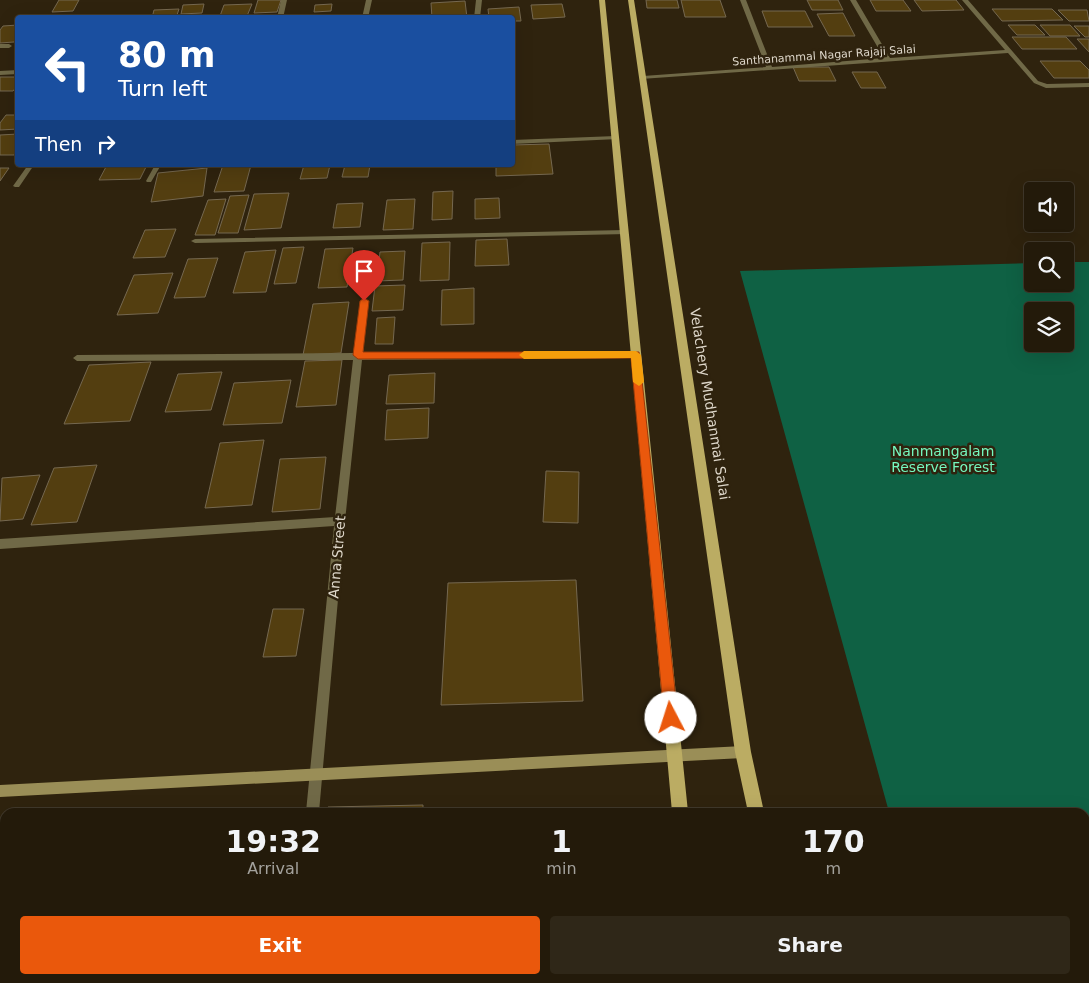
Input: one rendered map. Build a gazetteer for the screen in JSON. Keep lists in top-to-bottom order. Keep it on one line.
{"streets":{"main road":["Velachery Mudhanmai Salai"],"street":["Santhanammal Nagar Rajaji Salai","Anna Street"]},"crossings":[["Santhanammal Nagar Rajaji Salai","Velachery Mudhanmai Salai"]],"parks":["Nanmangalam Reserve Forest"],"page":{"turn":["80 m","Turn left"],"then":"Then","eta":["19:32","Arrival","1","min","170","m"],"buttons":["Exit","Share"]}}
